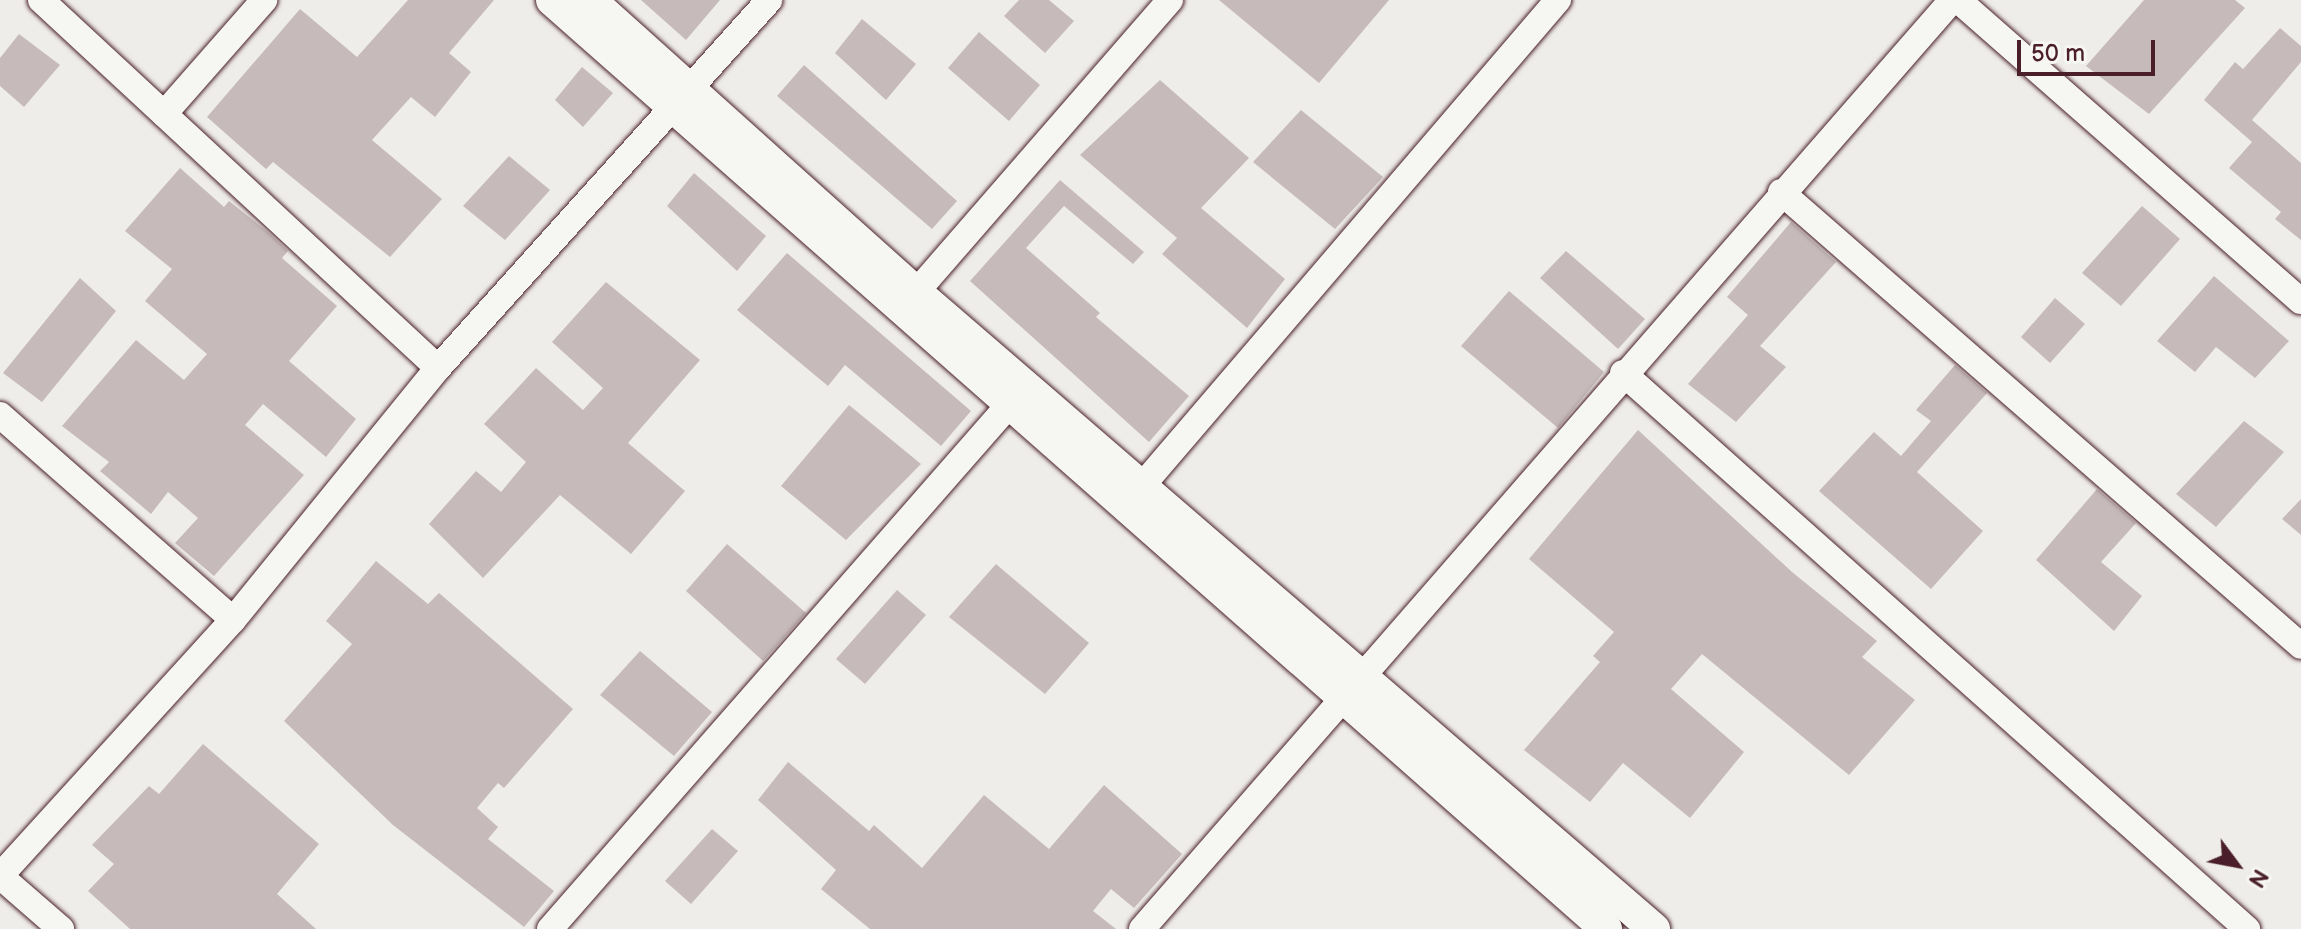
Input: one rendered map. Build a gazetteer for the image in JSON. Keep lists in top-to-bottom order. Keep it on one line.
{"scale_bar":"50 m","north":"bottom right"}
